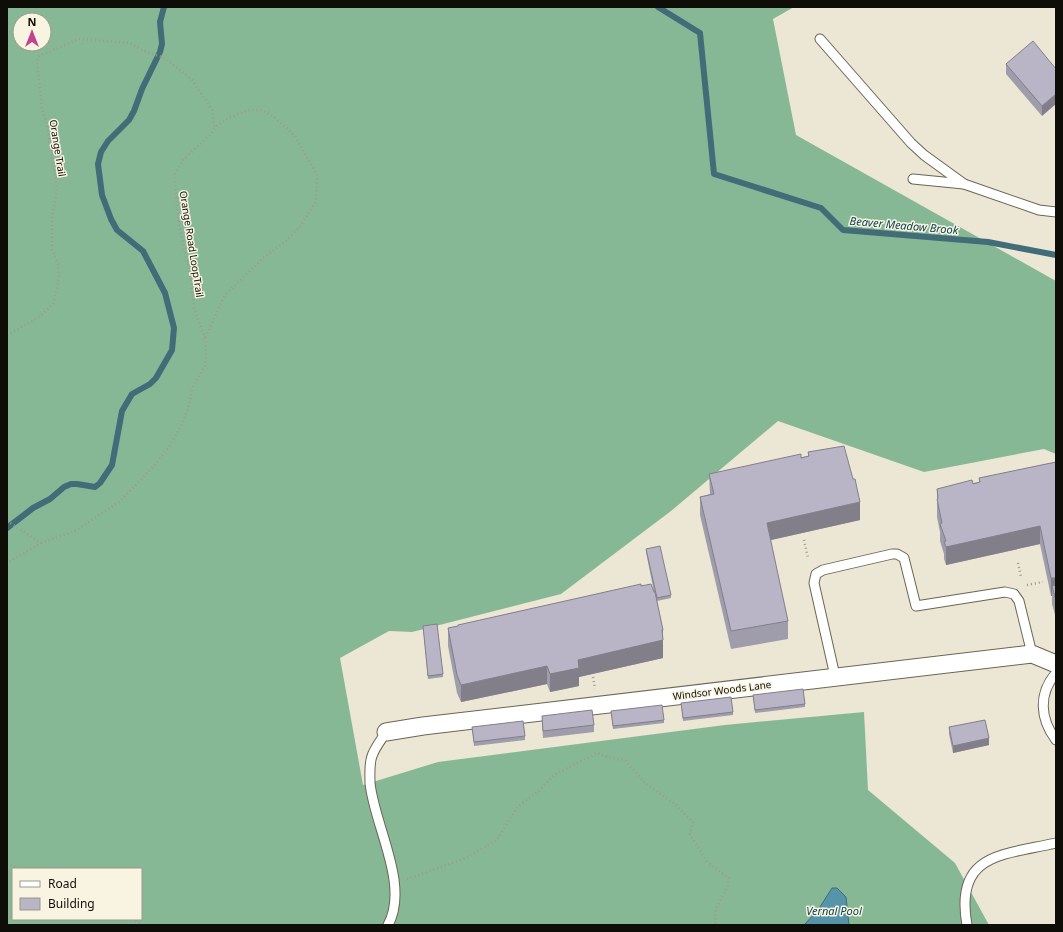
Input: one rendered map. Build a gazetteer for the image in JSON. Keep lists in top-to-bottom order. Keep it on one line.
{"streets":{"street":["Windsor Woods Lane"],"path":["Orange Trail","Orange Road LoopTrail"]},"crossings":[["Orange Trail","Orange Road LoopTrail"]],"water":["Beaver Meadow Brook","Vernal Pool"],"legend":["Road","Building"],"north":"top"}
